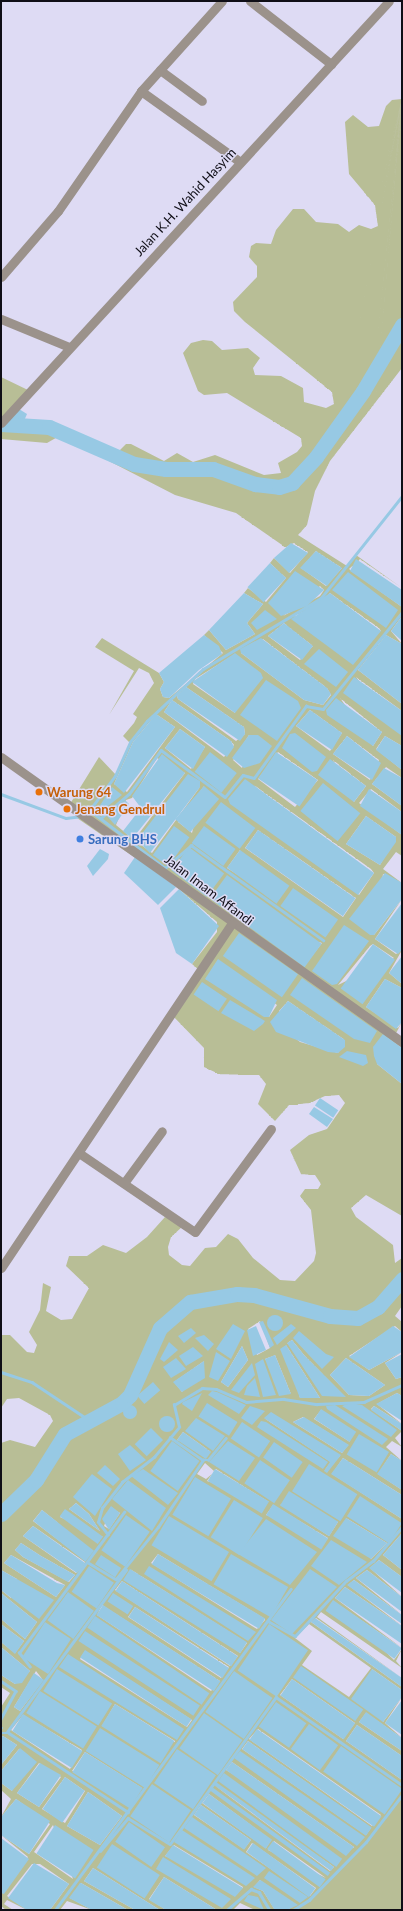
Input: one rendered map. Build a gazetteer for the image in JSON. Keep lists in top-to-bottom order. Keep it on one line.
{"streets":{"street":["Jalan K.H. Wahid Hasyim","Jalan Imam Affandi"]},"places":["Warung 64","Jenang Gendrul","Sarung BHS"]}
